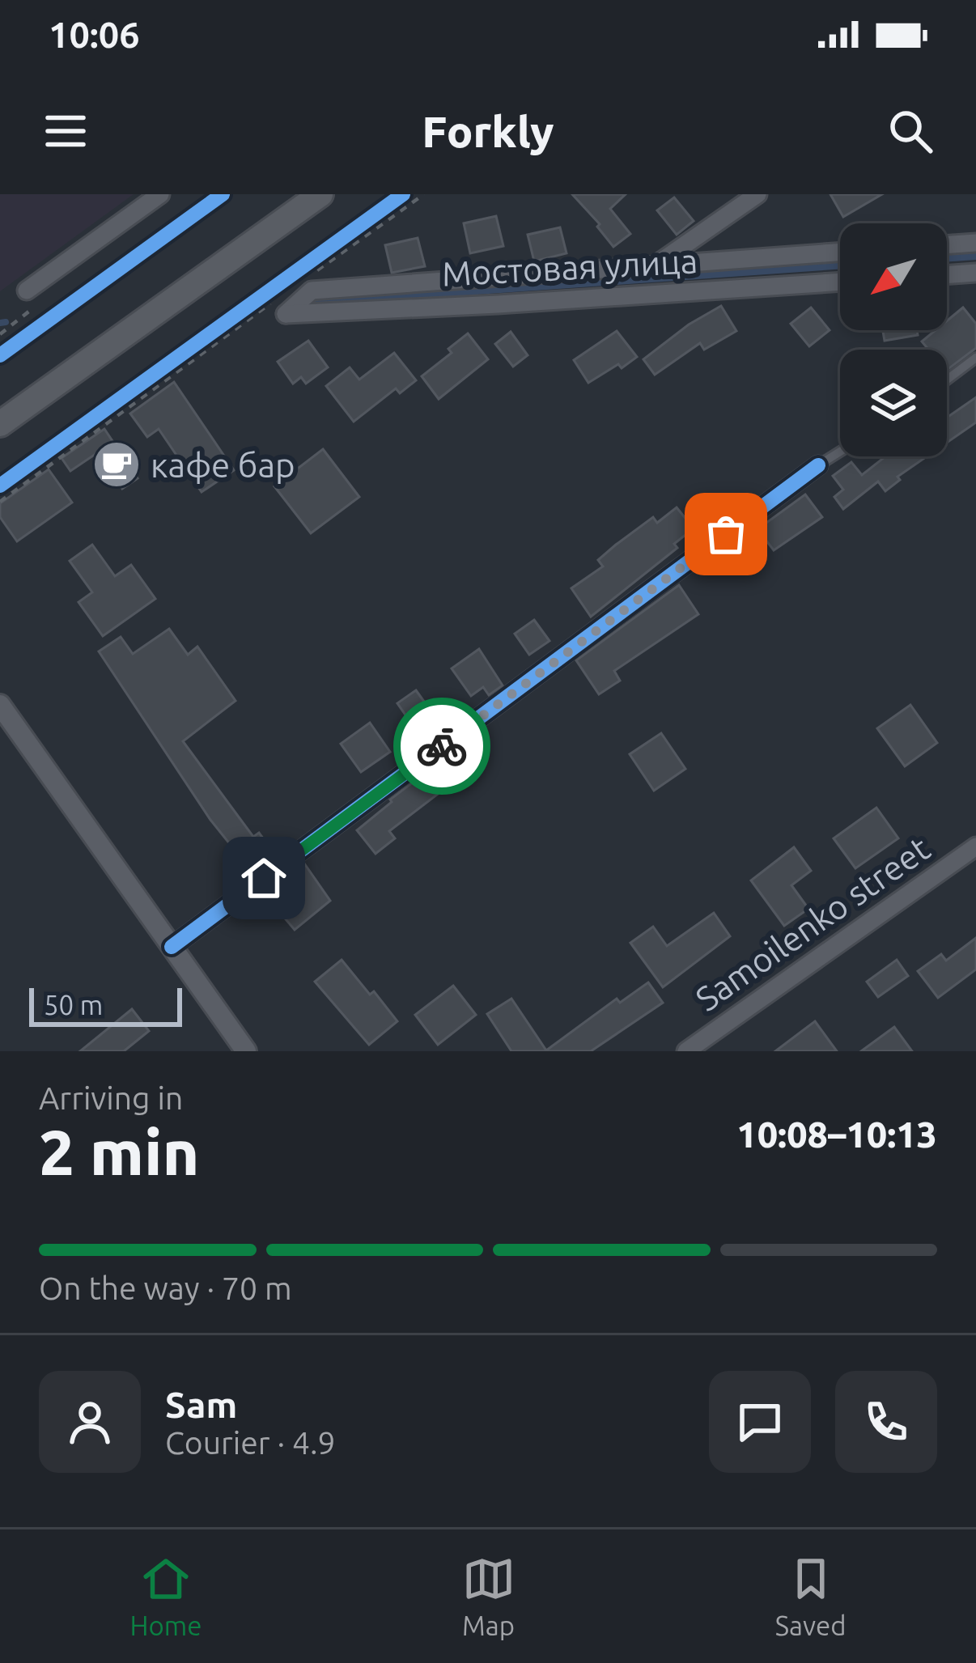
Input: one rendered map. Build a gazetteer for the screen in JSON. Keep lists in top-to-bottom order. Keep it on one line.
{"streets":{"street":["Мостовая улица","Samoilenko street"]},"places":{"cafe":["кафе бар"]},"scale_bar":"50 m","north":"bottom left","page":{"status":"10:06","header":"Forkly","scale":"50 m","heading":["2 min","Arriving in","10:08–10:13"],"panel":["Sam","Courier · 4.9"],"bar":"On the way · 70 m","tabs":["Home","Map","Saved"]}}
